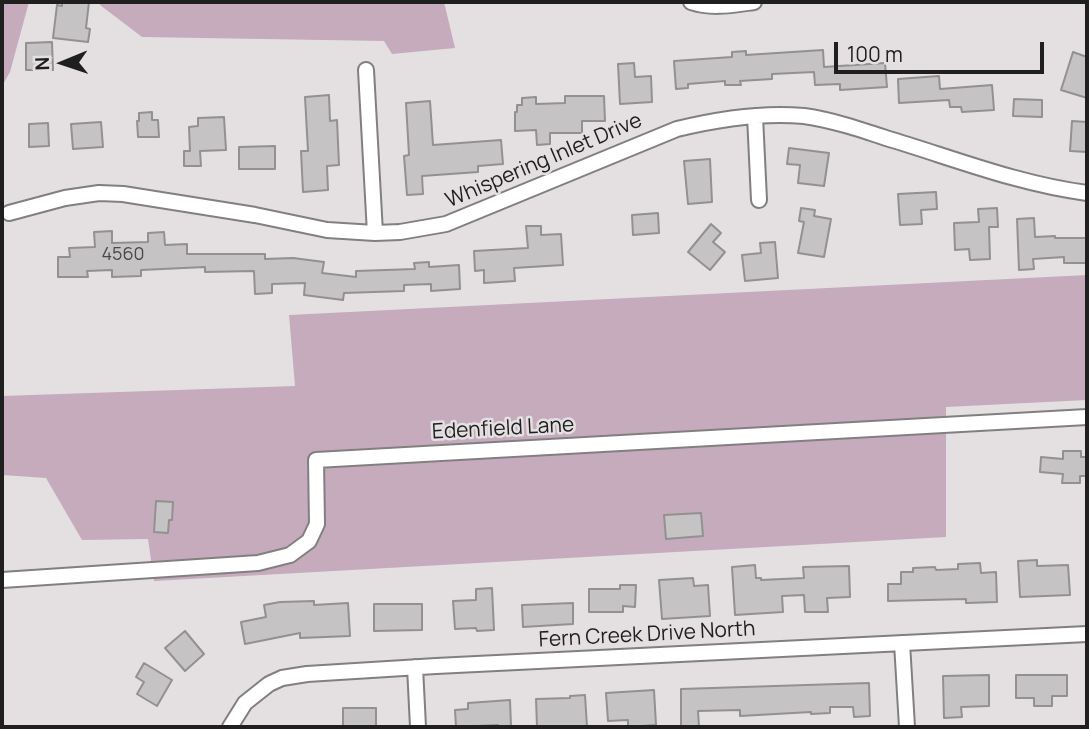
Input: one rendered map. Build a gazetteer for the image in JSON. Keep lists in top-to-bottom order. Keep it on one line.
{"streets":{"street":["Whispering Inlet Drive","Edenfield Lane","Fern Creek Drive North"]},"house_numbers":["4560"],"scale_bar":"100 m","north":"left"}
